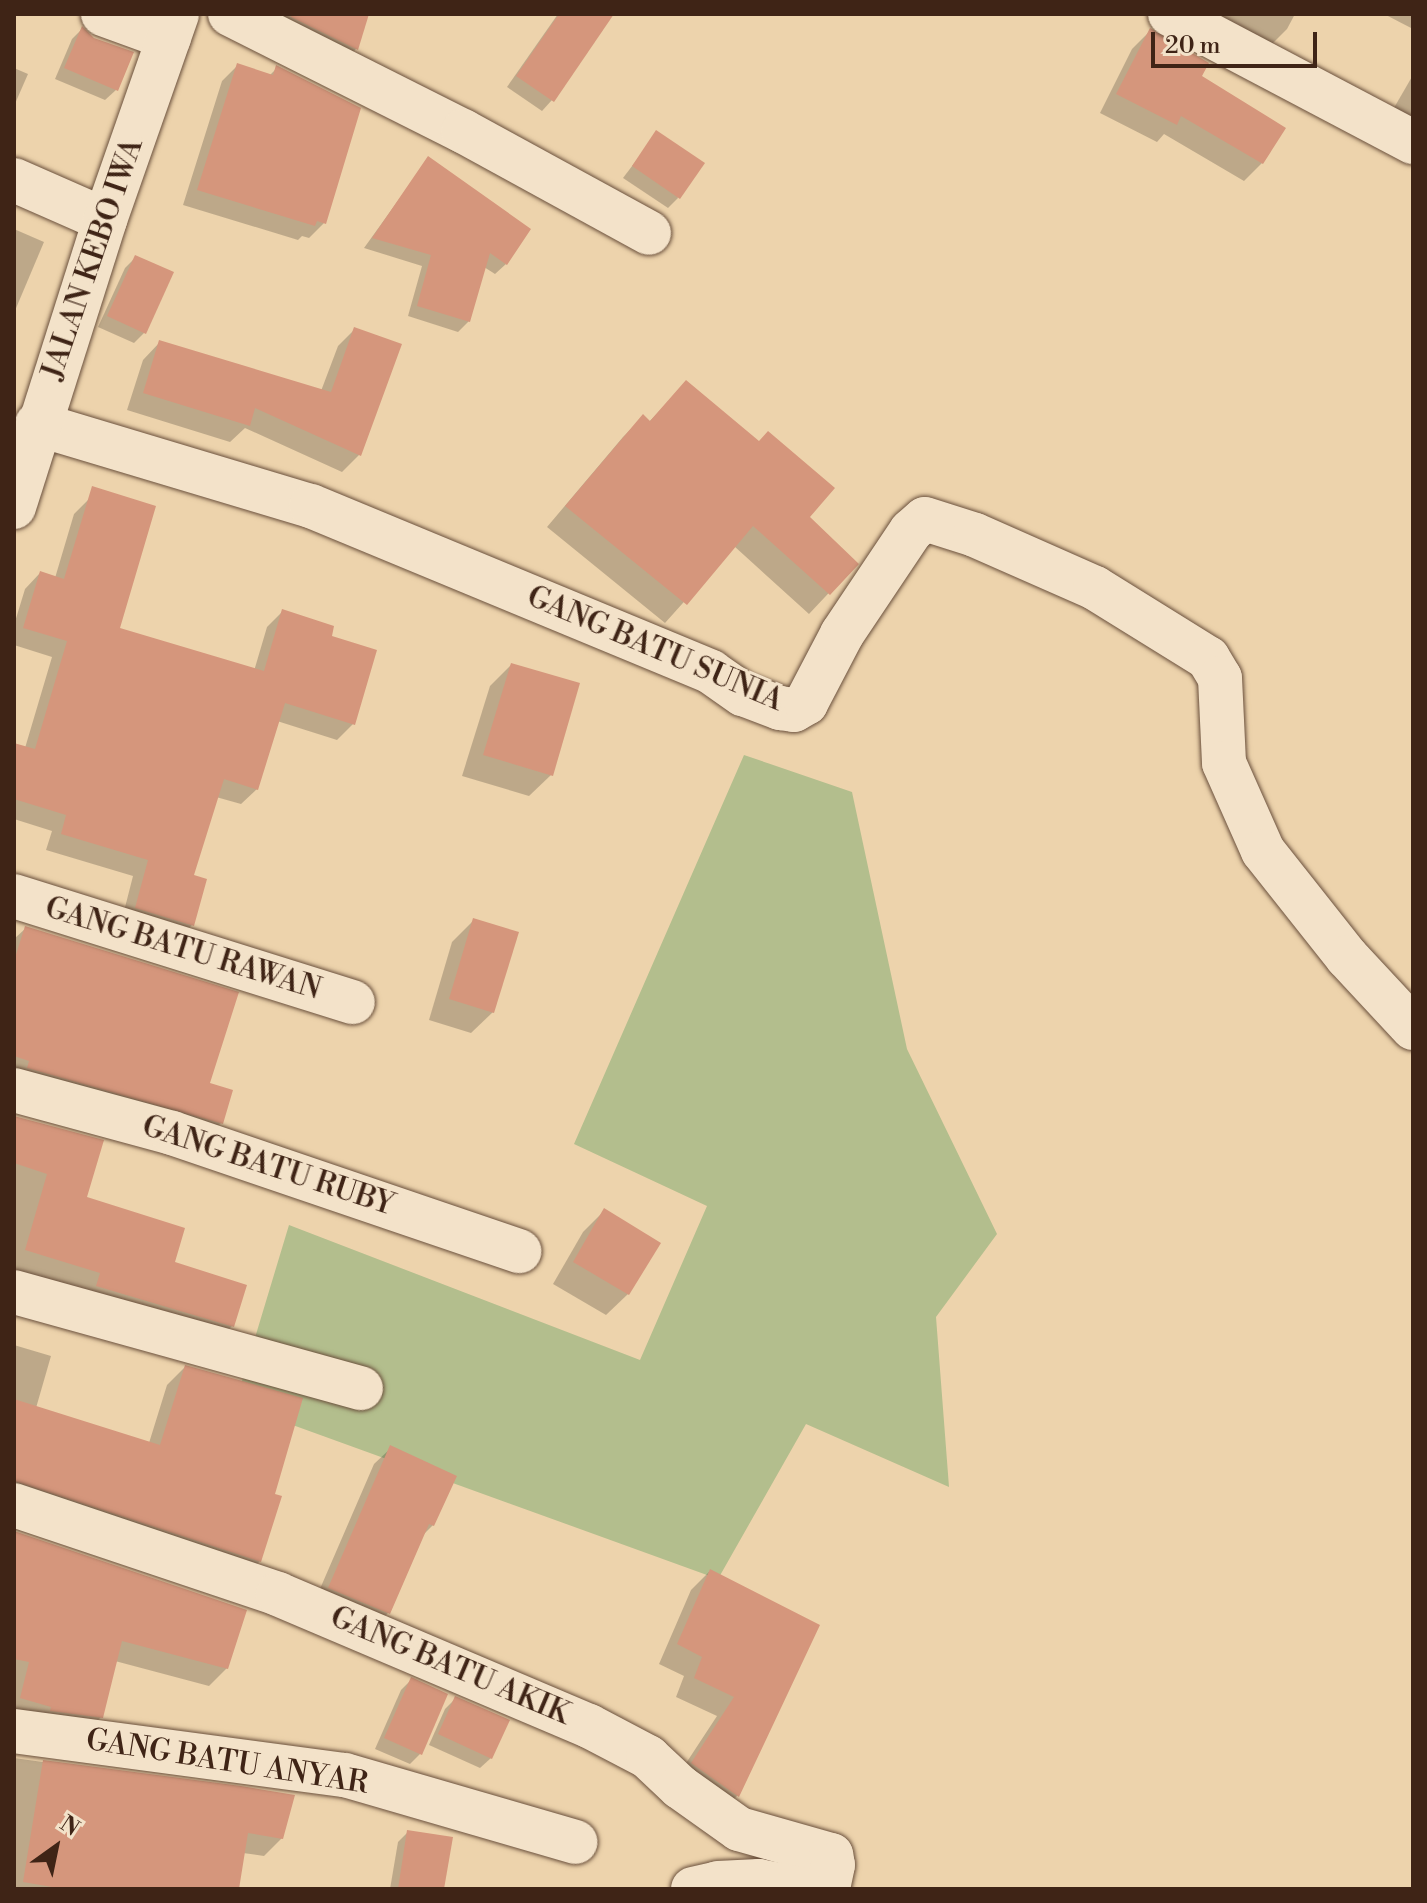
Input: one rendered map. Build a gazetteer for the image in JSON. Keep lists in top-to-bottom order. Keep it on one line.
{"streets":{"street":["JALAN KEBO IWA","GANG BATU SUNIA","GANG BATU RAWAN","GANG BATU RUBY","GANG BATU AKIK","GANG BATU ANYAR"]},"crossings":[["JALAN KEBO IWA","GANG BATU SUNIA"]],"scale_bar":"20 m","north":"top right"}
